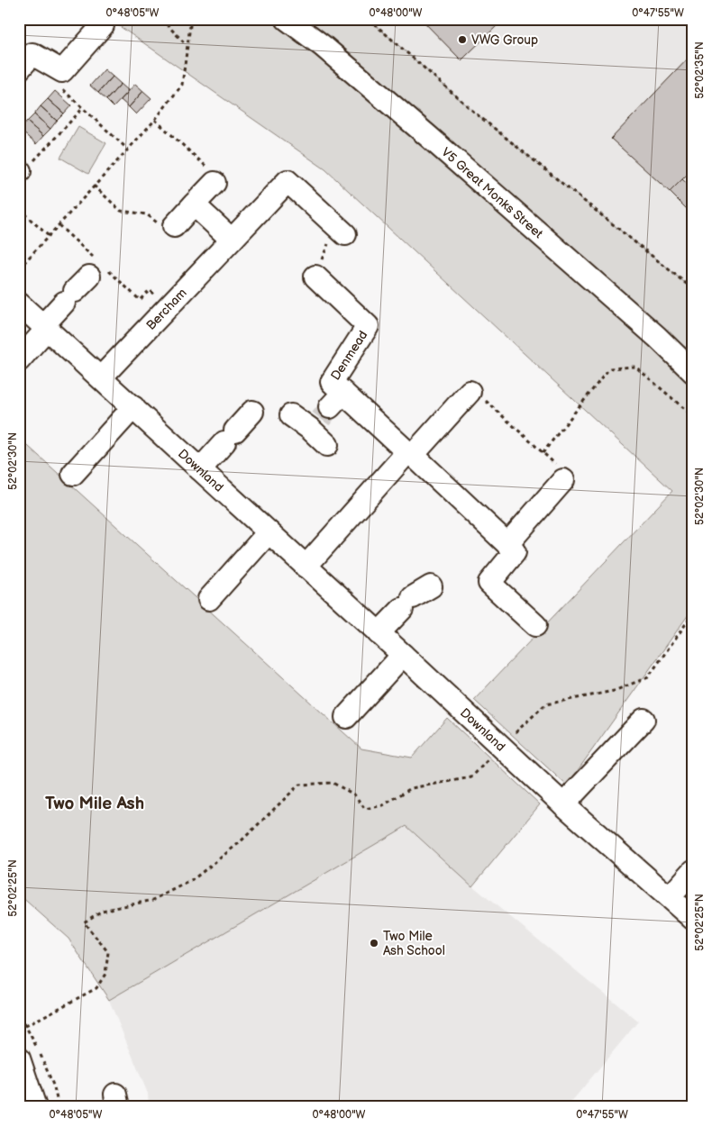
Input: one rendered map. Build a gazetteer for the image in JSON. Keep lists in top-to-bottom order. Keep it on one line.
{"streets":{"street":["V5 Great Monks Street","Bercham","Denmead","Downland"]},"crossings":[["Bercham","Downland"]],"districts":["Two Mile Ash"],"places":["VWG Group","Two Mile Ash School"],"coordinates":["0°48'05\"W","0°48'00\"W","0°47'55\"W","52°02'35\"N","52°02'30\"N","52°02'25\"N"]}
